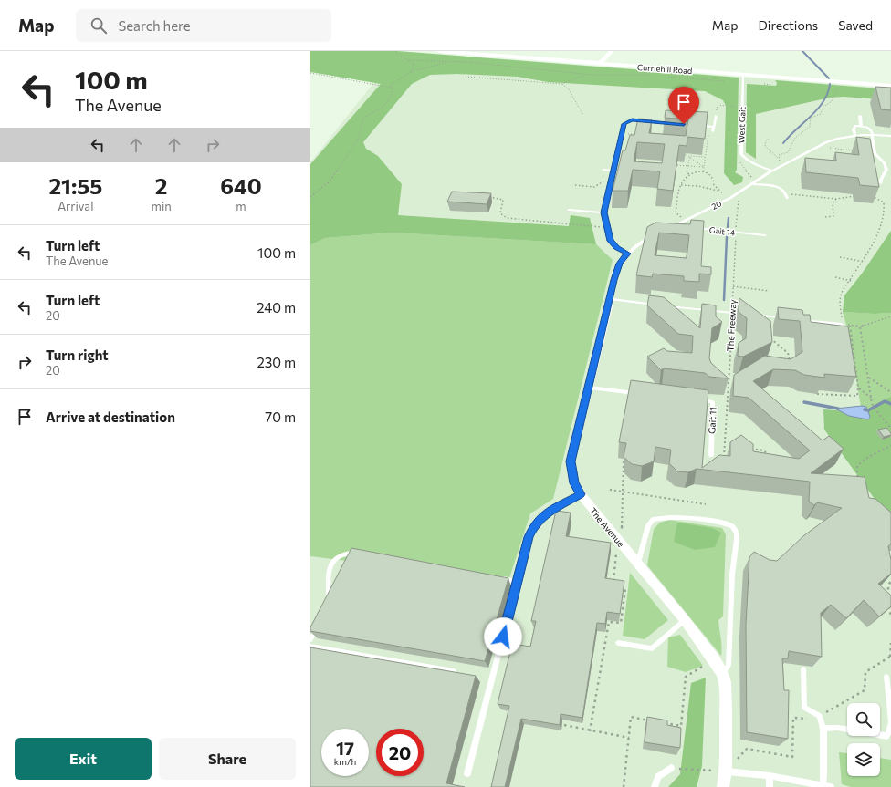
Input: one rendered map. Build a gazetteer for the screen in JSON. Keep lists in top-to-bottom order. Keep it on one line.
{"streets":{"street":["Curriehill Road","The Avenue"],"lane":["West Gait","20","Gait 14","Gait 11"],"path":["The Freeway"]},"crossings":[["Curriehill Road","West Gait"],["Gait 14","The Freeway"]],"page":{"header":"Map","search":"Search here","nav":["Map","Directions","Saved"],"turn":["100 m","The Avenue"],"eta":["21:55","Arrival","2","min","640","m"],"list":[{"name":"Turn left","note":"The Avenue","value":"100 m"},{"name":"Turn left","note":"20","value":"240 m"},{"name":"Turn right","note":"20","value":"230 m"},{"name":"Arrive at destination","value":"70 m"}],"speed":"17 km/h","limit":"20","buttons":["Exit","Share"]}}
